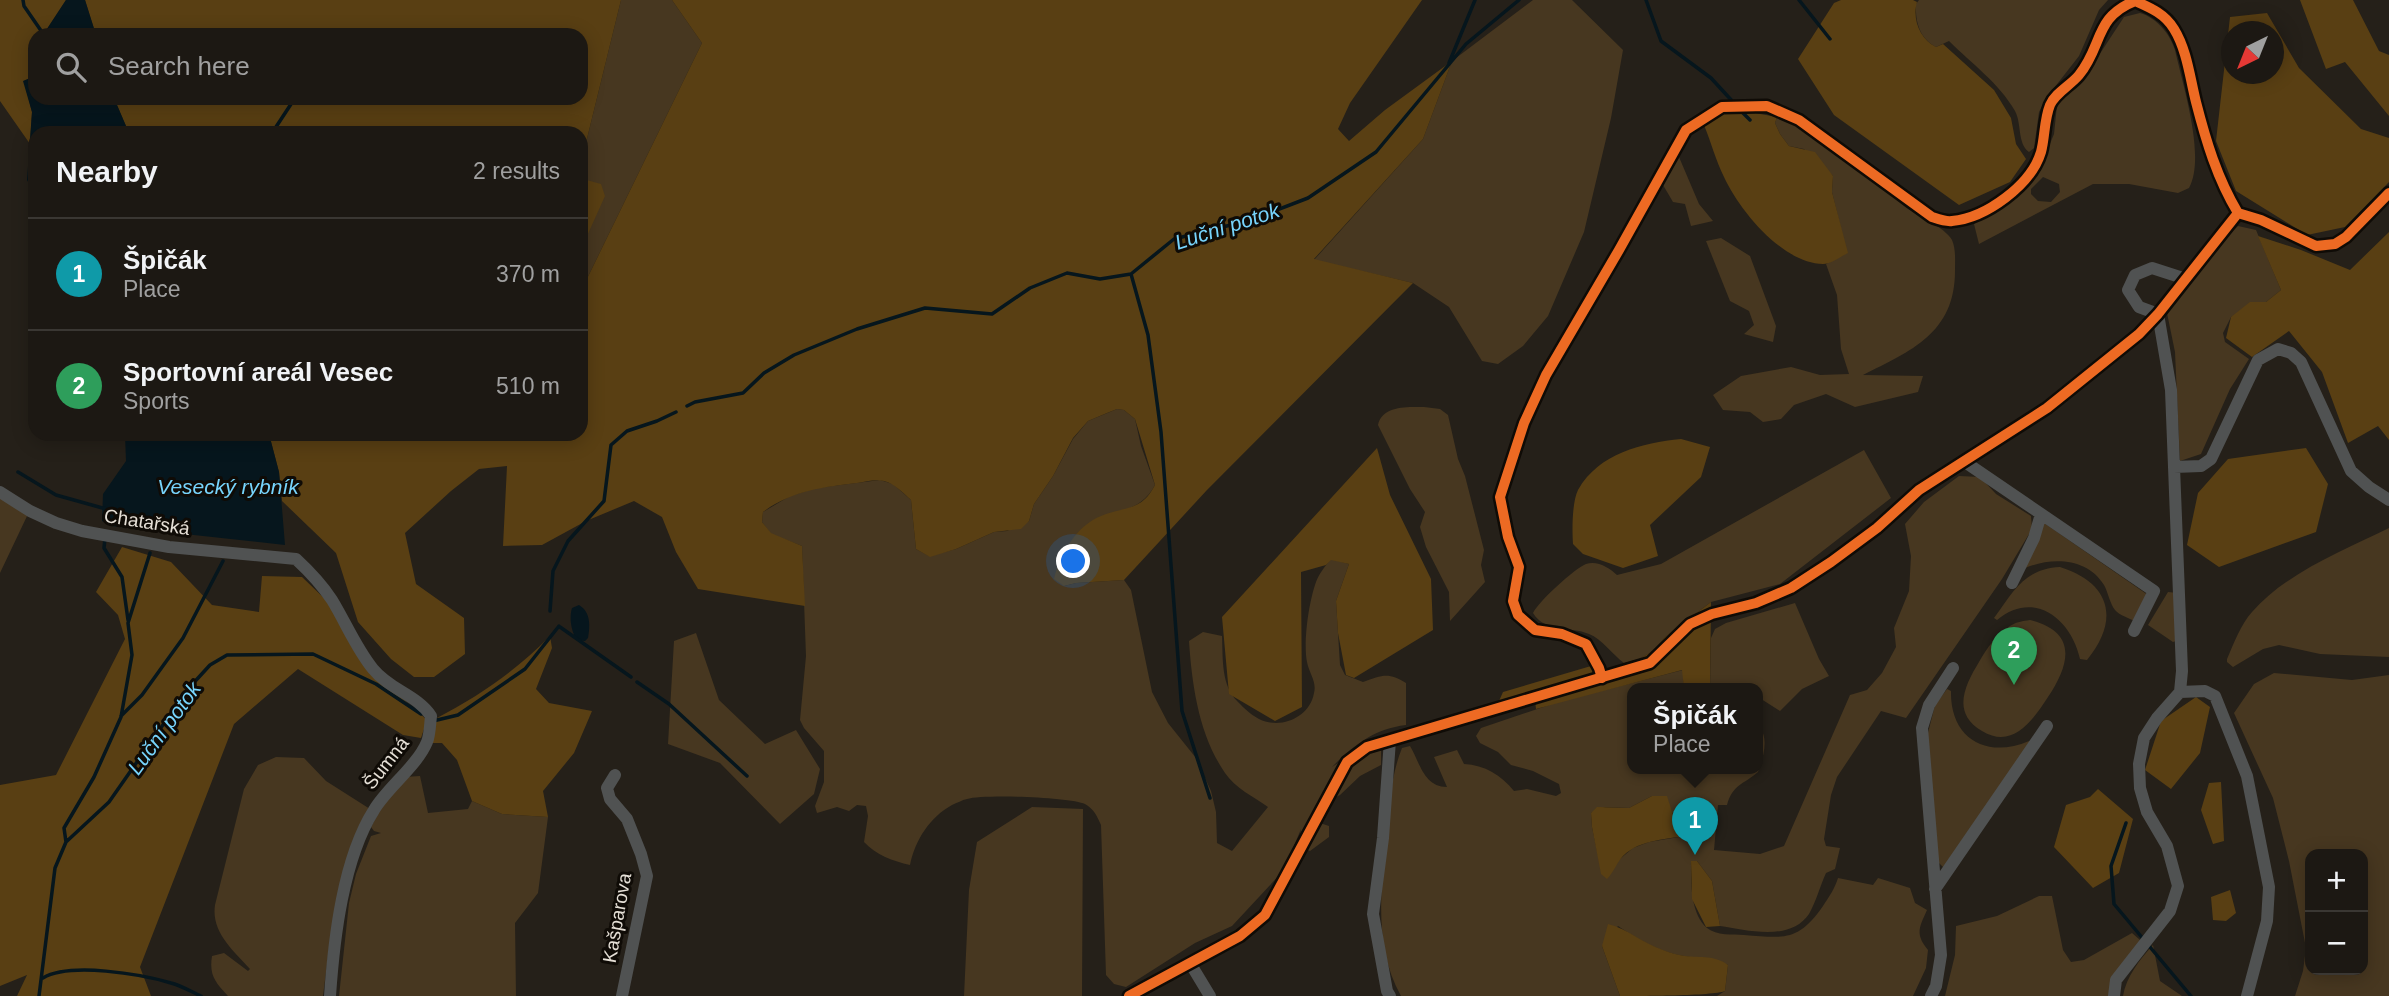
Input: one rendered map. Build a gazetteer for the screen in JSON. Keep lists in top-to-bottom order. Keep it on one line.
{"streets":{"street":["Chatařská","Šumná","Kašparova"]},"crossings":[["Chatařská","Šumná"]],"water":["Luční potok","Vesecký rybník"],"north":"bottom left","page":{"search":"Search here","heading":["Nearby","2 results"],"list":[{"mark":"1","name":"Špičák","note":"Place","value":"370 m"},{"mark":"2","name":"Sportovní areál Vesec","note":"Sports","value":"510 m"}],"pins":["2","1"],"popup":["Špičák","Place"],"map_buttons":["+","−"]}}
